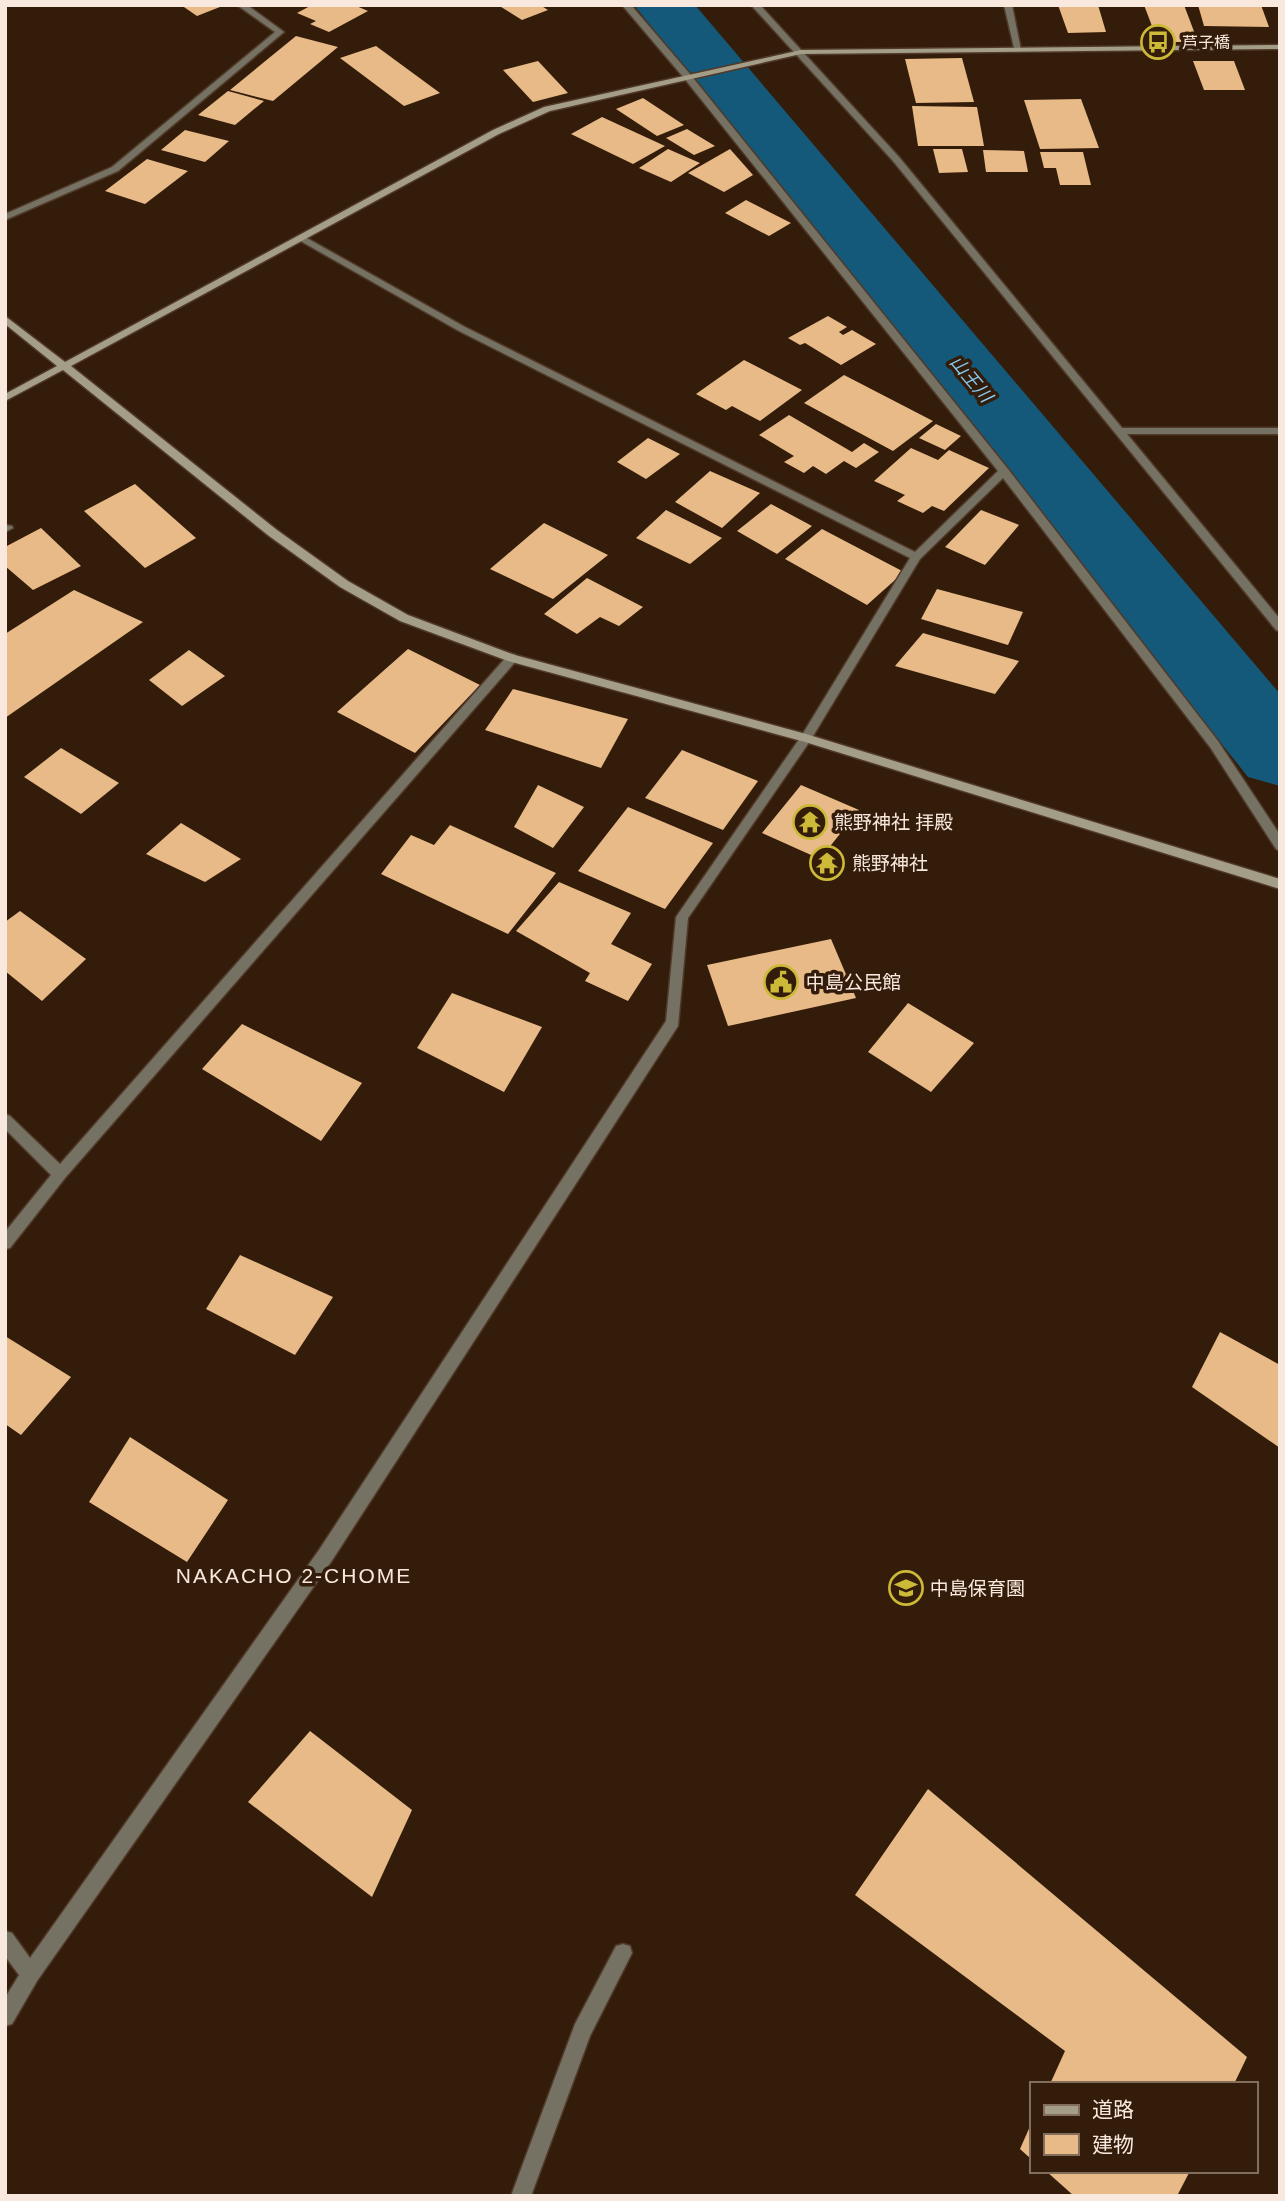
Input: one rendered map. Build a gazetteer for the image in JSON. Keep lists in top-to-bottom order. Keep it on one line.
{"districts":["NAKACHO 2-CHOME"],"water":["山王川"],"places":{"bus stop":["芦子橋"],"temple":["熊野神社 拝殿","熊野神社"],"public building":["中島公民館"],"school or university":["中島保育園"]},"legend":["道路","建物"]}
